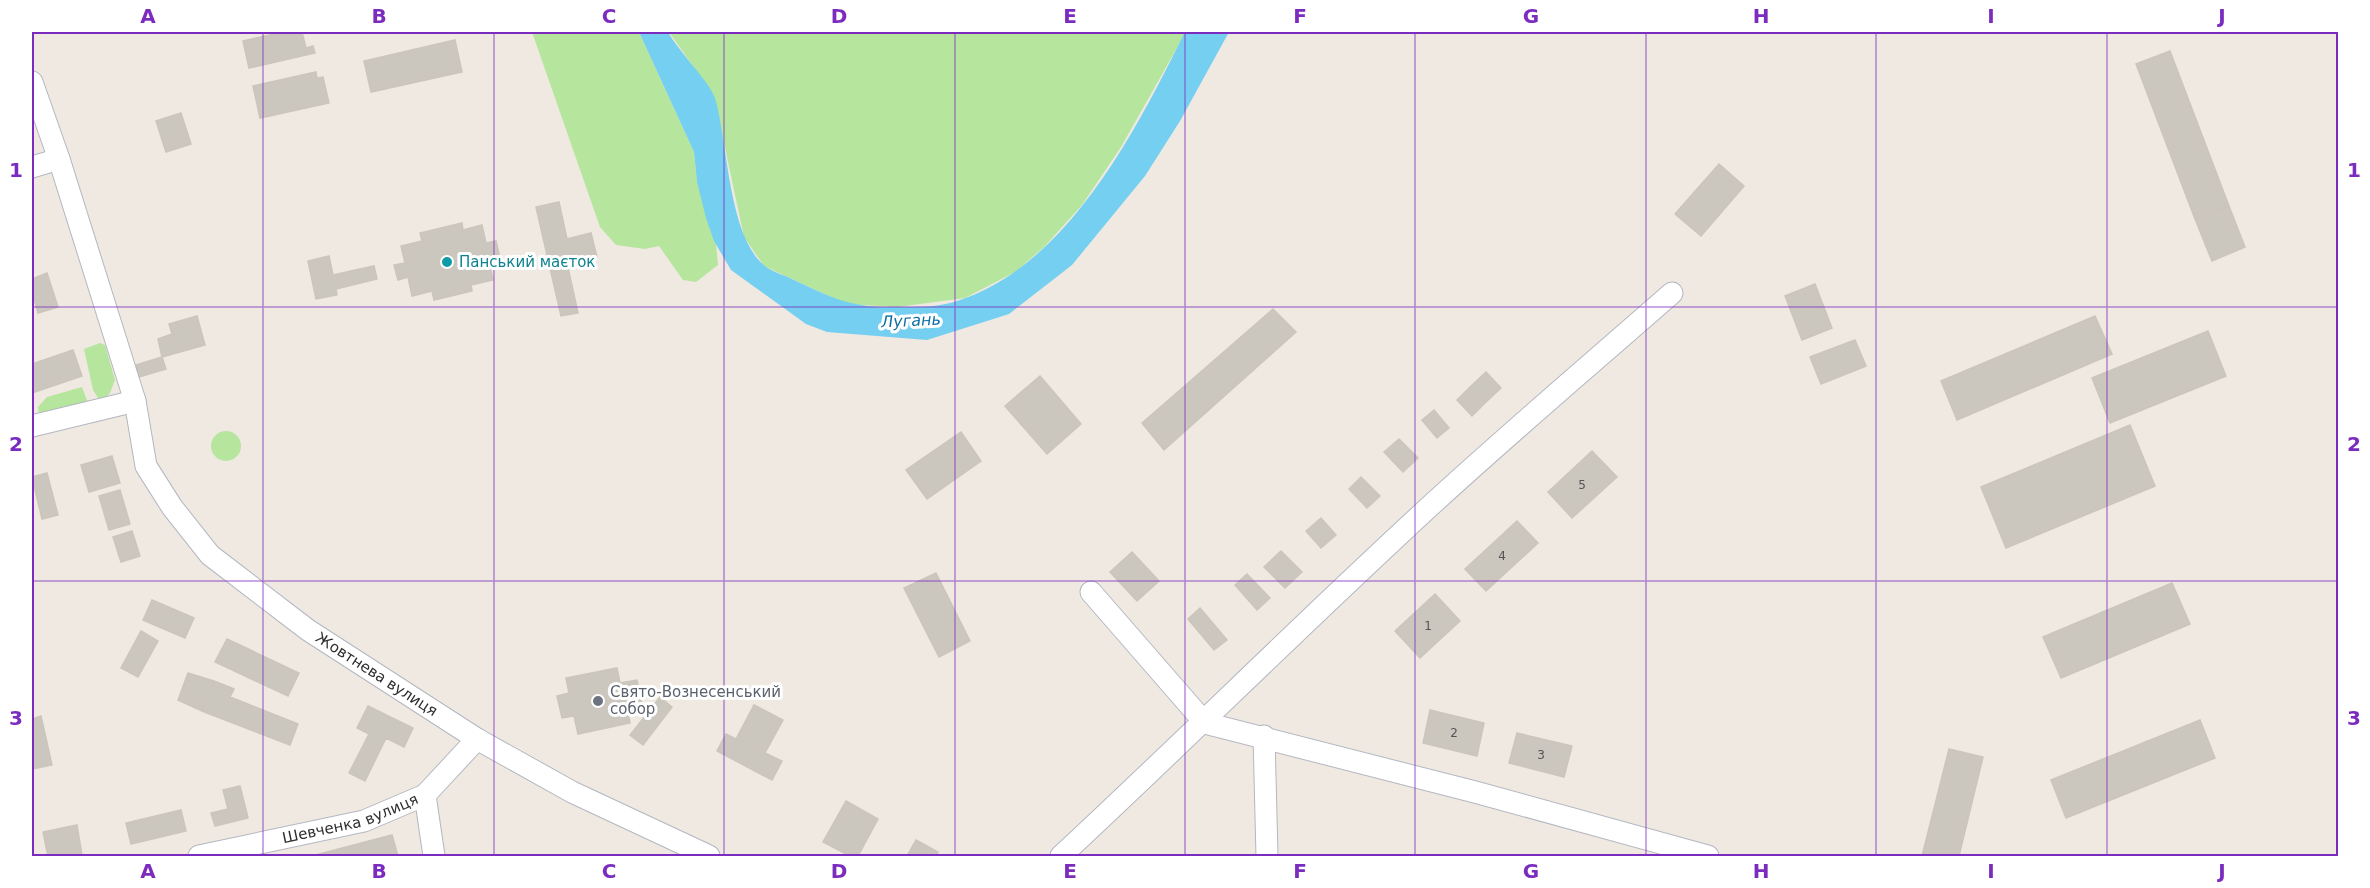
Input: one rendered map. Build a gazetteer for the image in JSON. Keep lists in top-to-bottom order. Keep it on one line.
{"streets":{"street":["Жовтнева вулиця","Шевченка вулиця"]},"crossings":[["Жовтнева вулиця","Шевченка вулиця"]],"water":["Лугань"],"places":["Панський маєток","Свято-Вознесенський собор"],"house_numbers":["5","4","1","2","3"],"grid":{"columns":["A","B","C","D","E","F","G","H","I","J"],"rows":["1","2","3"]}}
